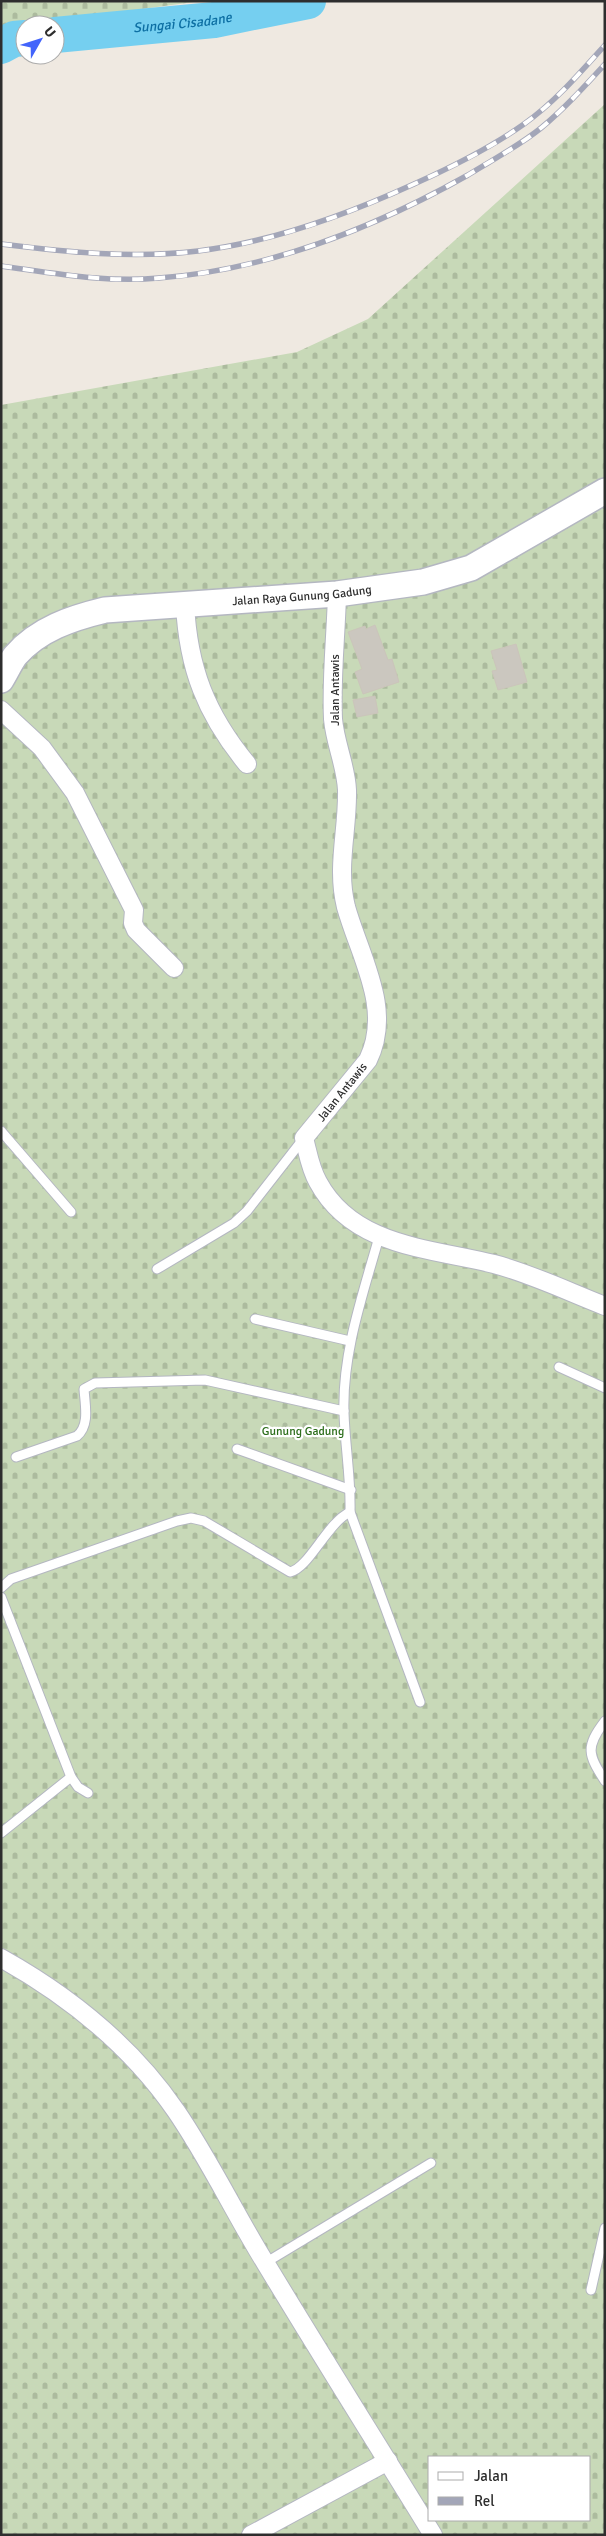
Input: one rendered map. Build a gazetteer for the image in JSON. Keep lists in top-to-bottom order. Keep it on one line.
{"streets":{"street":["Jalan Raya Gunung Gadung","Jalan Antawis"]},"crossings":[["Jalan Raya Gunung Gadung","Jalan Antawis"]],"water":["Sungai Cisadane"],"parks":["Gunung Gadung"],"legend":["Jalan","Rel"],"north":"top right"}
